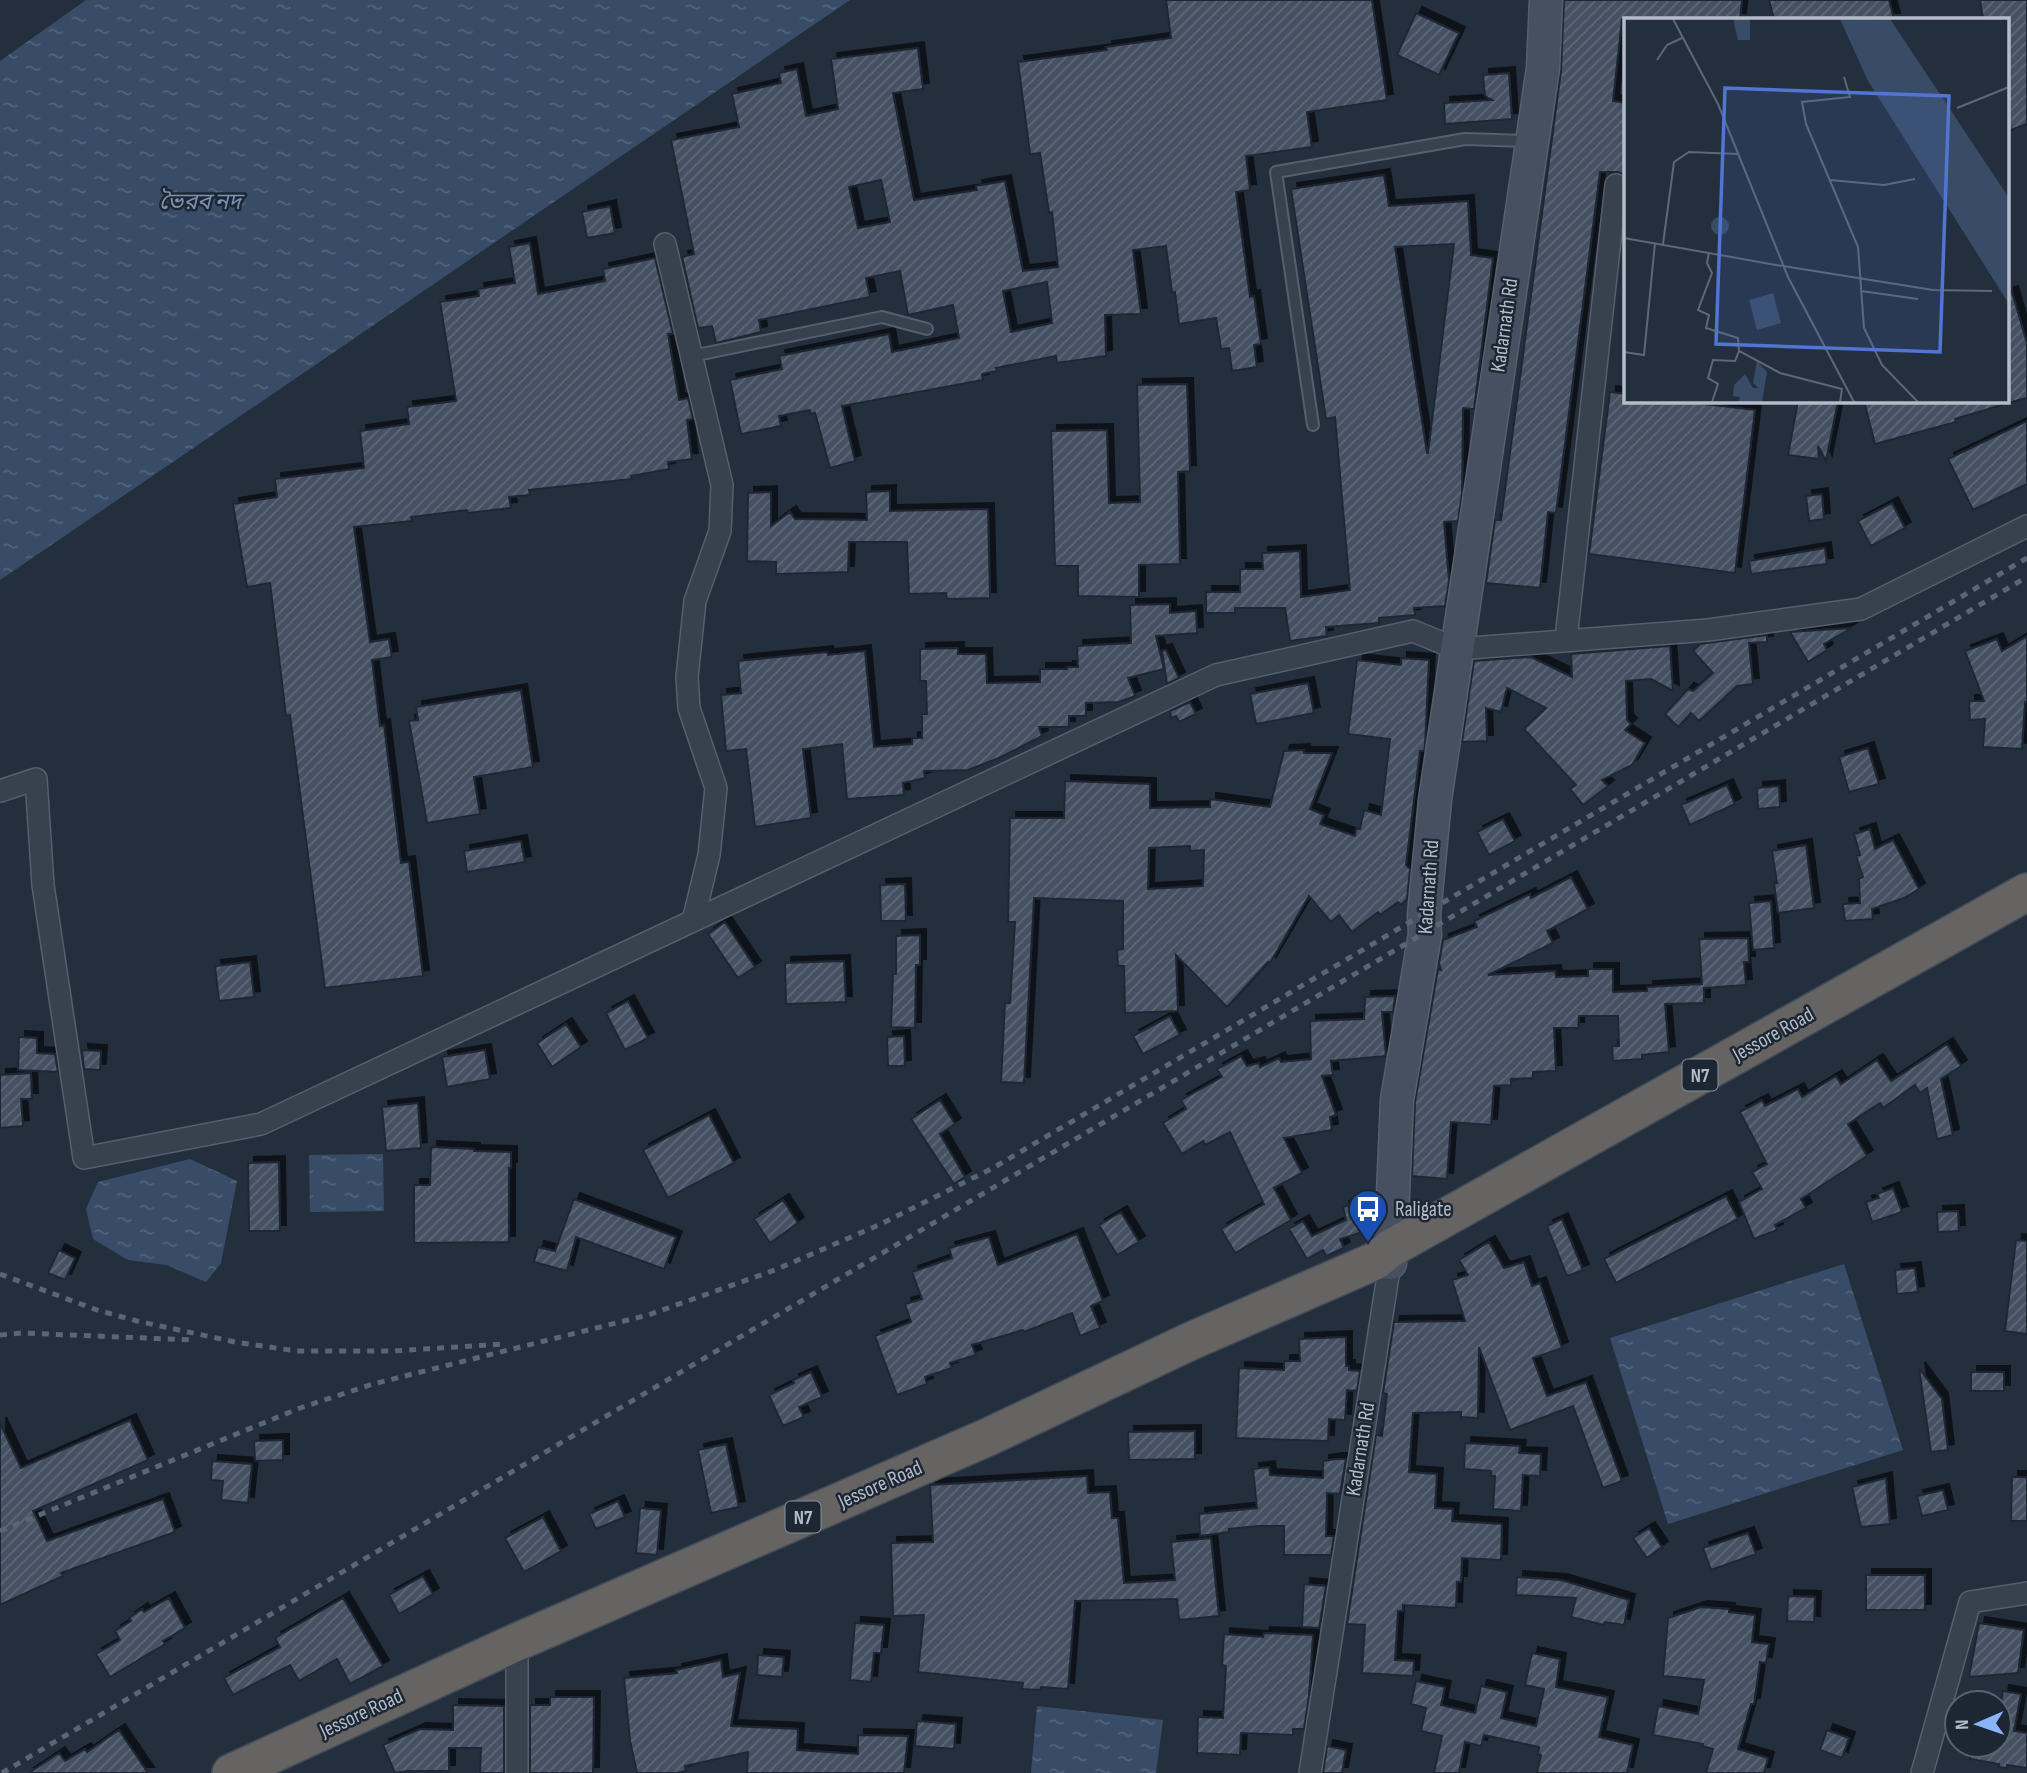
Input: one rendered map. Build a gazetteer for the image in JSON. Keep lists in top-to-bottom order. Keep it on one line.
{"streets":{"highway":["Jessore Road","N7"],"main road":["Kadarnath Rd"]},"crossings":[["Kadarnath Rd","Jessore Road"]],"water":["ভৈরব নদ"],"places":{"bus stop":["Raligate"]},"north":"left"}
